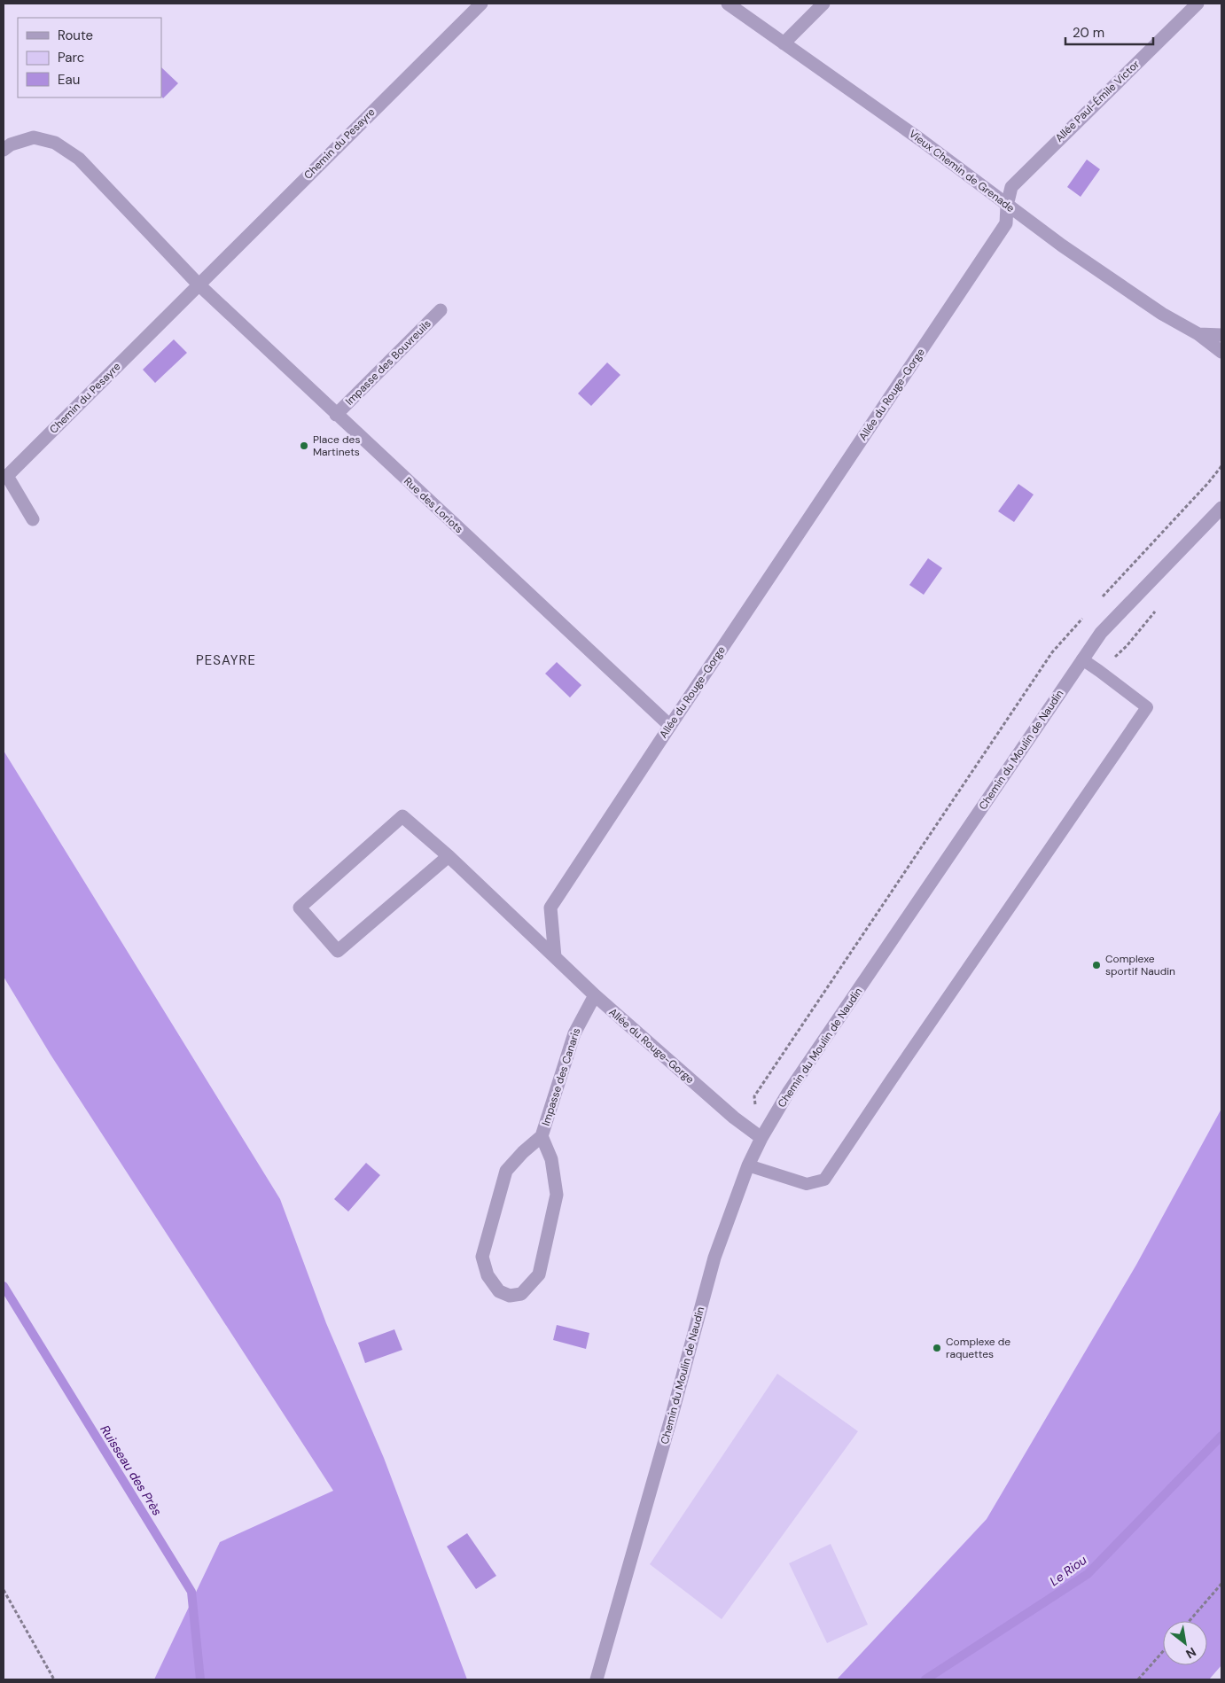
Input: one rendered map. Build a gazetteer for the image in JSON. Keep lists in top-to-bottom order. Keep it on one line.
{"streets":{"street":["Allée Paul-Émile Victor","Chemin du Pesayre","Vieux Chemin de Grenade","Impasse des Bouvreuils","Allée du Rouge-Gorge","Rue des Loriots","Chemin du Moulin de Naudin","Impasse des Canaris"]},"crossings":[["Allée Paul-Émile Victor","Vieux Chemin de Grenade"],["Allée Paul-Émile Victor","Allée du Rouge-Gorge"],["Chemin du Pesayre","Rue des Loriots"],["Vieux Chemin de Grenade","Allée du Rouge-Gorge"],["Impasse des Bouvreuils","Rue des Loriots"],["Allée du Rouge-Gorge","Rue des Loriots"],["Allée du Rouge-Gorge","Chemin du Moulin de Naudin"],["Allée du Rouge-Gorge","Impasse des Canaris"]],"districts":["PESAYRE"],"water":["Ruisseau des Près","Le Riou"],"places":["Place des Martinets","Complexe sportif Naudin","Complexe de raquettes"],"legend":["Route","Parc","Eau"],"scale_bar":"20 m","north":"bottom right"}
